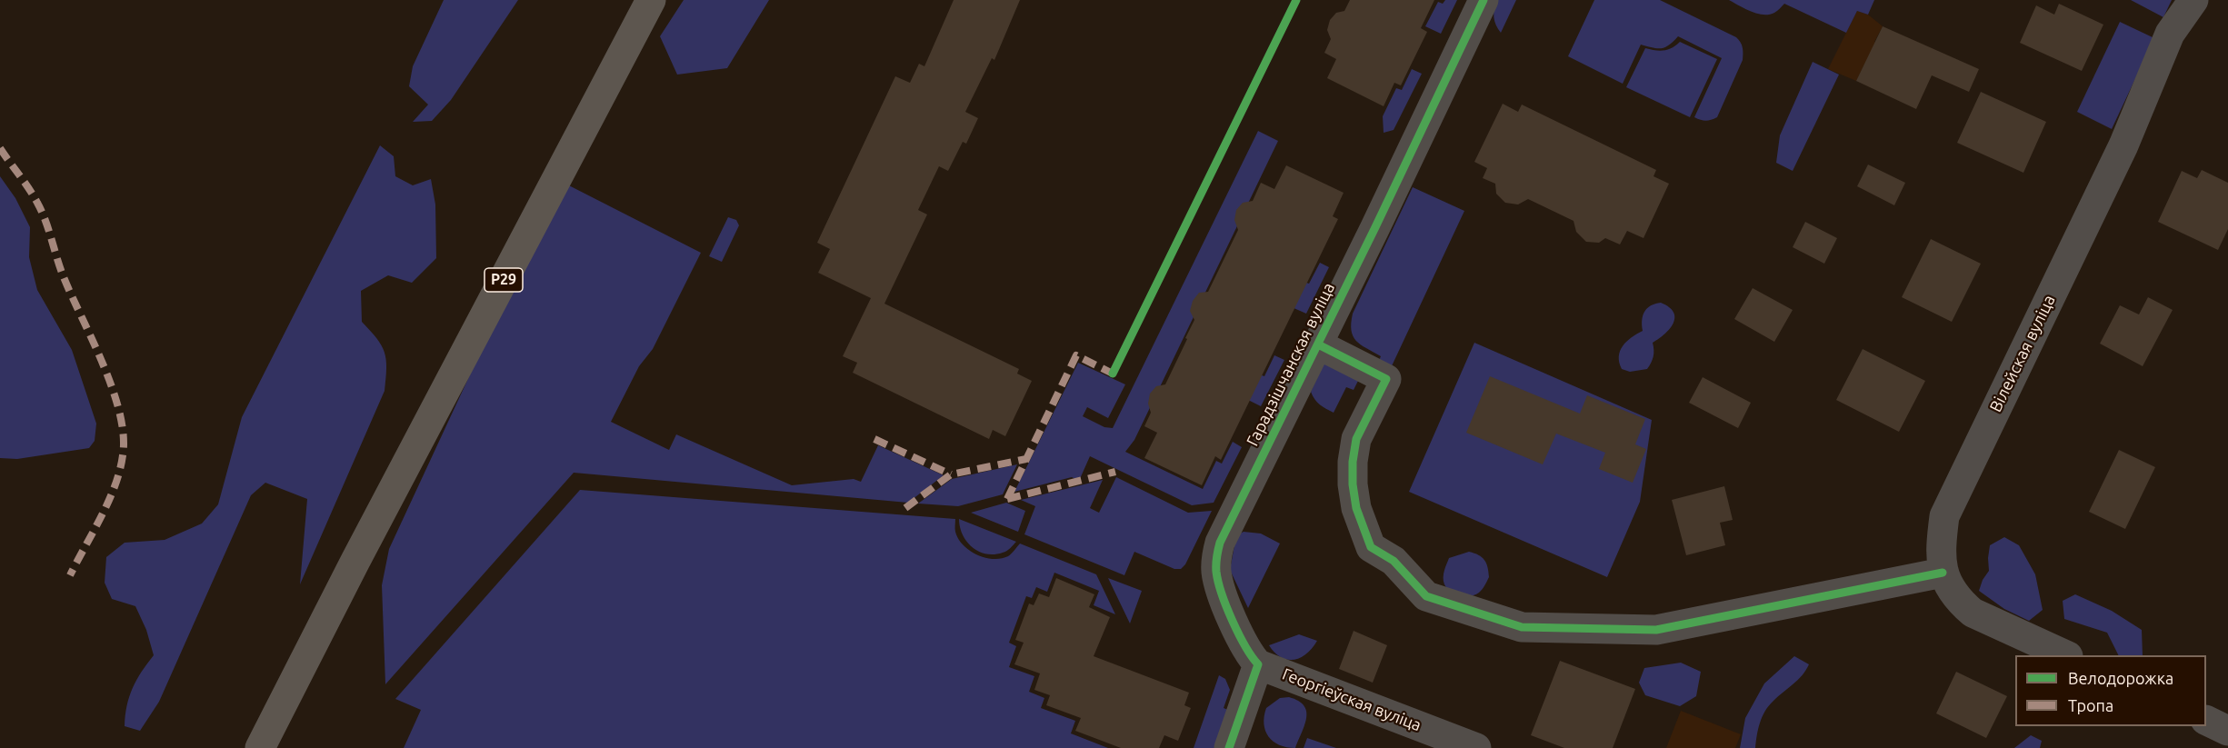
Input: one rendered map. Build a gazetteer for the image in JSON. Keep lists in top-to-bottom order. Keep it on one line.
{"streets":{"main road":["Р29"],"street":["Вілейская вуліца","Гарадзішчанская вуліца","Георгіеўская вуліца"]},"crossings":[["Гарадзішчанская вуліца","Георгіеўская вуліца"]],"legend":["Велодорожка","Тропа"]}
